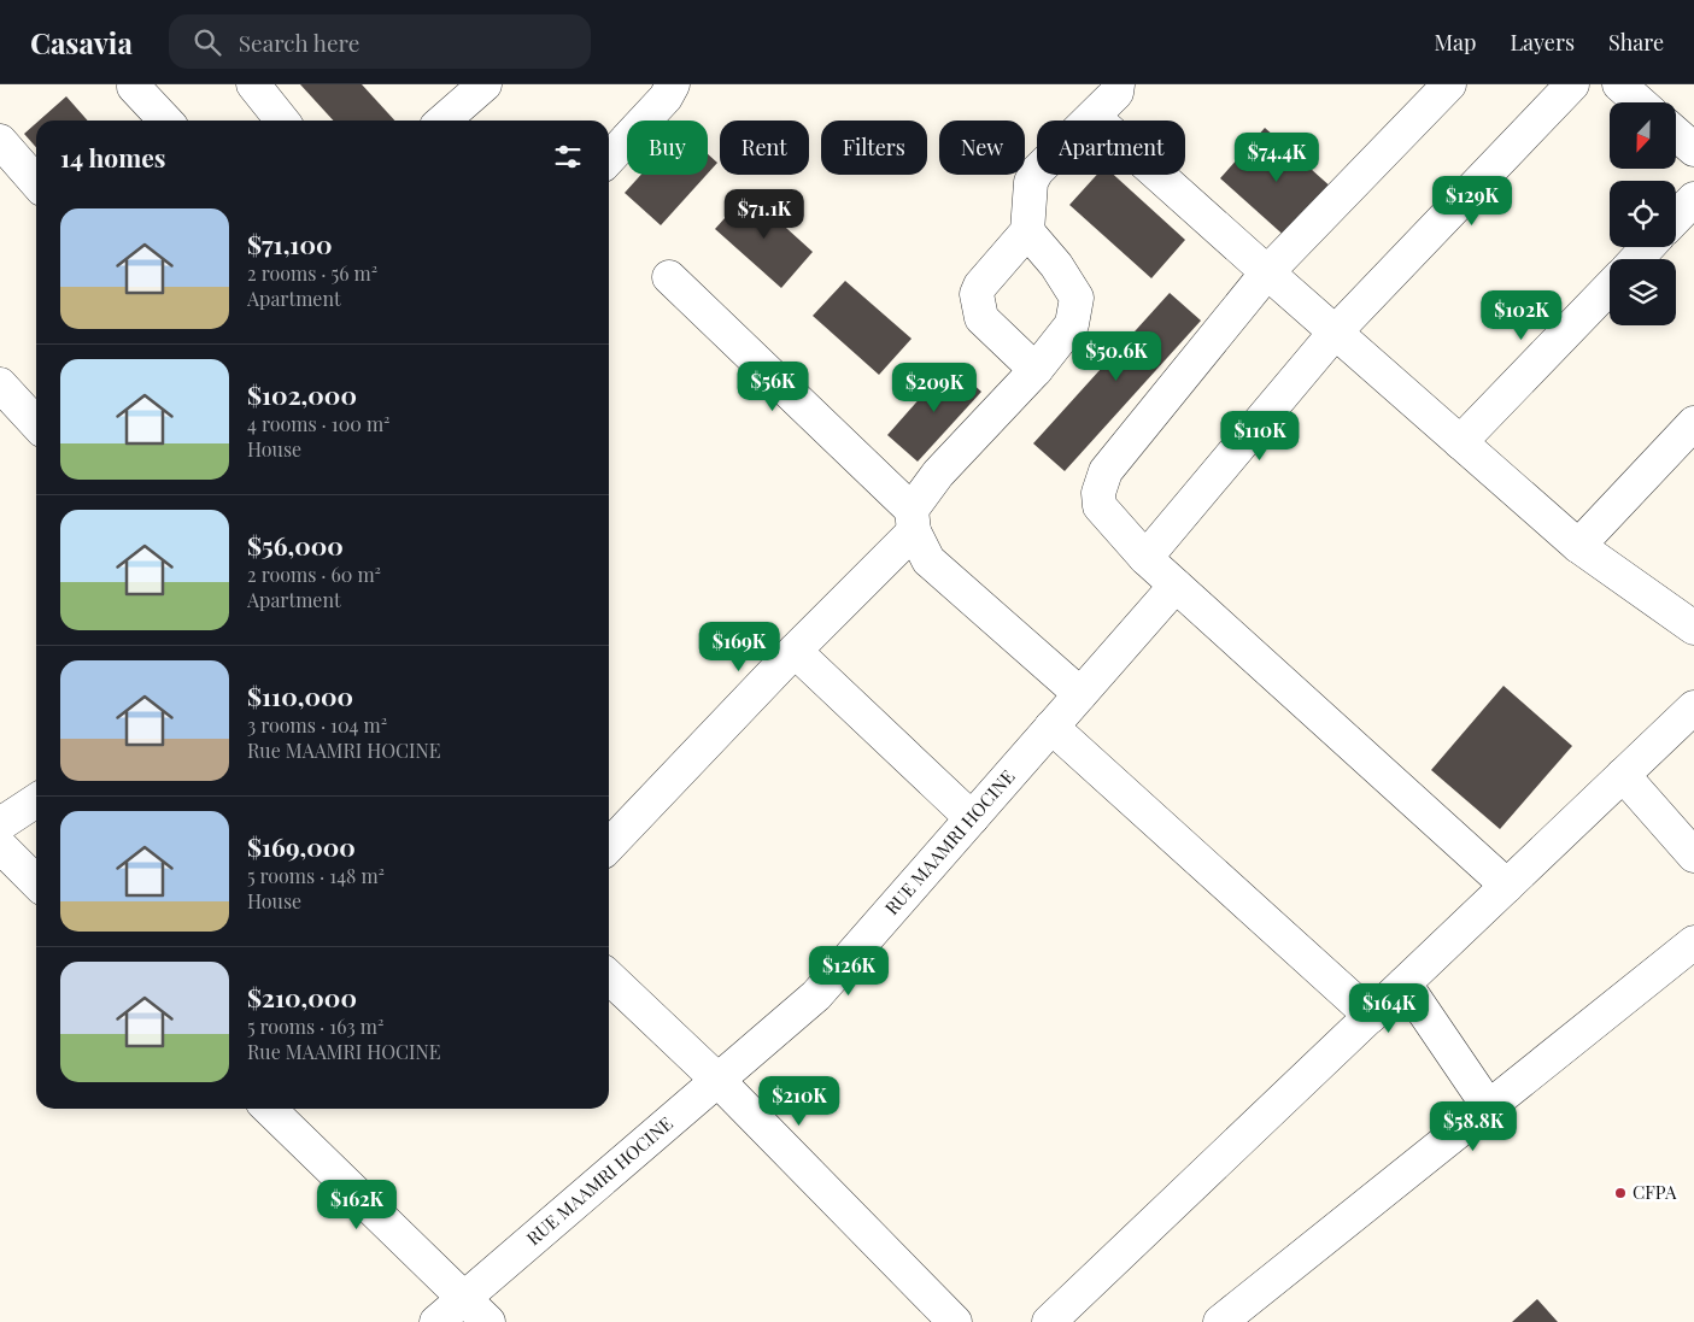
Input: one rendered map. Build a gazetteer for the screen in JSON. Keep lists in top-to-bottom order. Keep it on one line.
{"streets":{"street":["RUE MAAMRI HOCINE"]},"places":["CFPA"],"north":"bottom","page":{"header":"Casavia","search":"Search here","nav":["Map","Layers","Share"],"chip":["Buy","Rent","Filters","New","Apartment"],"heading":"14 homes","price":["$74.4K","$129K","$71.1K","$102K","$50.6K","$56K","$209K","$110K","$169K","$126K","$164K","$210K","$58.8K","$162K"],"list":[{"name":"$71,100","note":"2 rooms · 56 m² · Apartment"},{"name":"$102,000","note":"4 rooms · 100 m² · House"},{"name":"$56,000","note":"2 rooms · 60 m² · Apartment"},{"name":"$110,000","note":"3 rooms · 104 m² · Rue MAAMRI HOCINE"},{"name":"$169,000","note":"5 rooms · 148 m² · House"},{"name":"$210,000","note":"5 rooms · 163 m² · Rue MAAMRI HOCINE"}]}}
